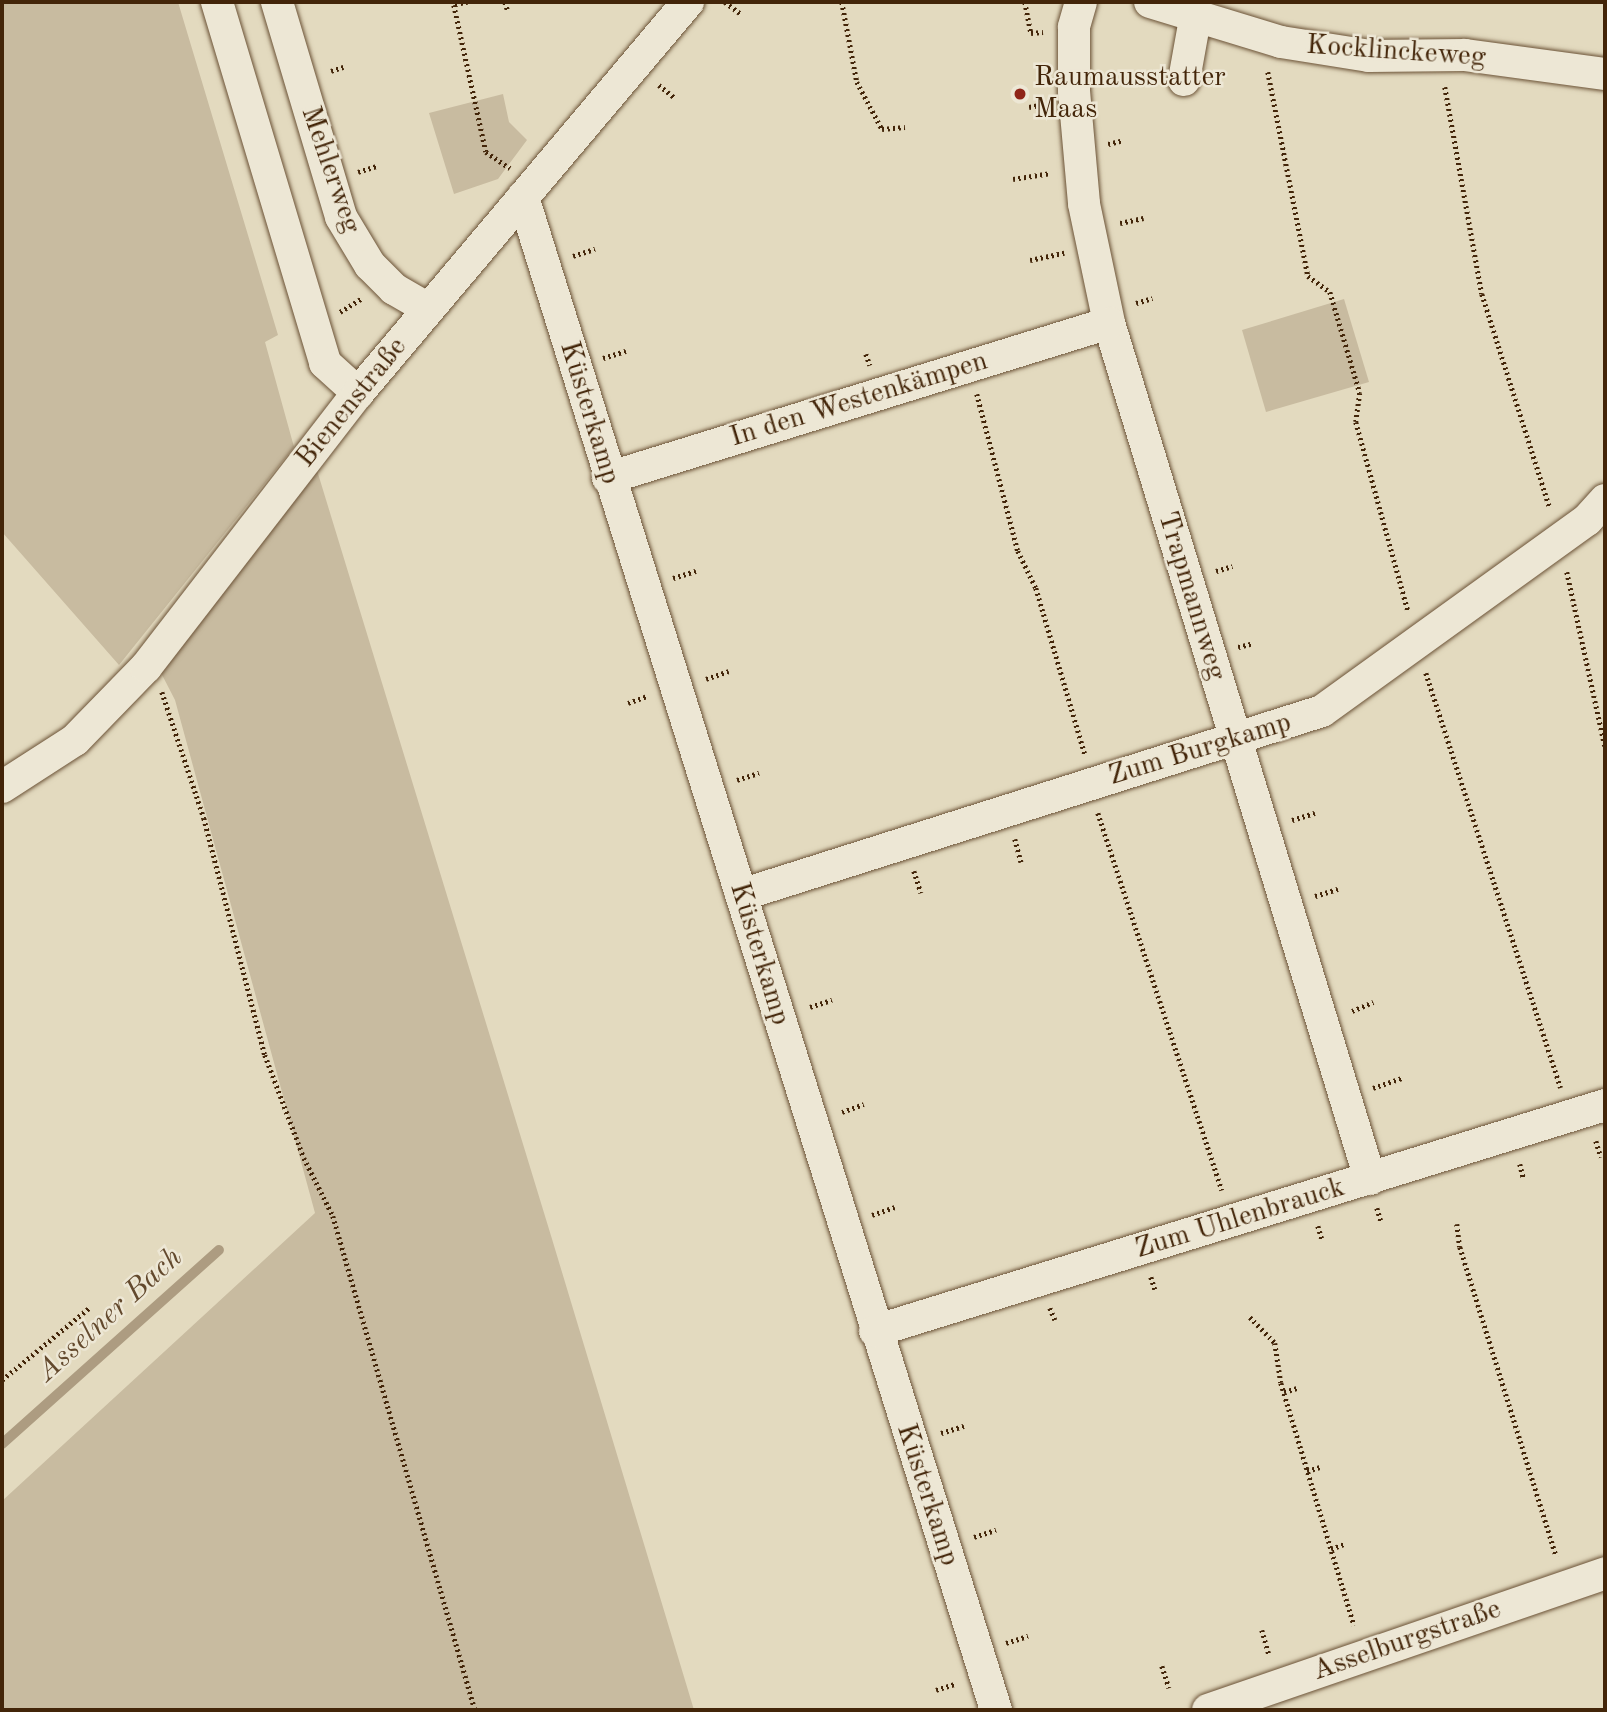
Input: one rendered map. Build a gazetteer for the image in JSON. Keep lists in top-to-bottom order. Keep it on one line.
{"streets":{"street":["Kocklinckeweg","Mehlerweg","In den Westenkämpen","Bienenstraße","Küsterkamp","Trapmannweg","Zum Burgkamp","Zum Uhlenbrauck","Asselburgstraße"]},"crossings":[["Mehlerweg","Bienenstraße"],["In den Westenkämpen","Küsterkamp"],["In den Westenkämpen","Trapmannweg"],["Bienenstraße","Küsterkamp"],["Küsterkamp","Zum Burgkamp"],["Küsterkamp","Zum Uhlenbrauck"],["Trapmannweg","Zum Burgkamp"],["Trapmannweg","Zum Uhlenbrauck"]],"water":["Asselner Bach"],"places":["Raumausstatter Maas"]}
